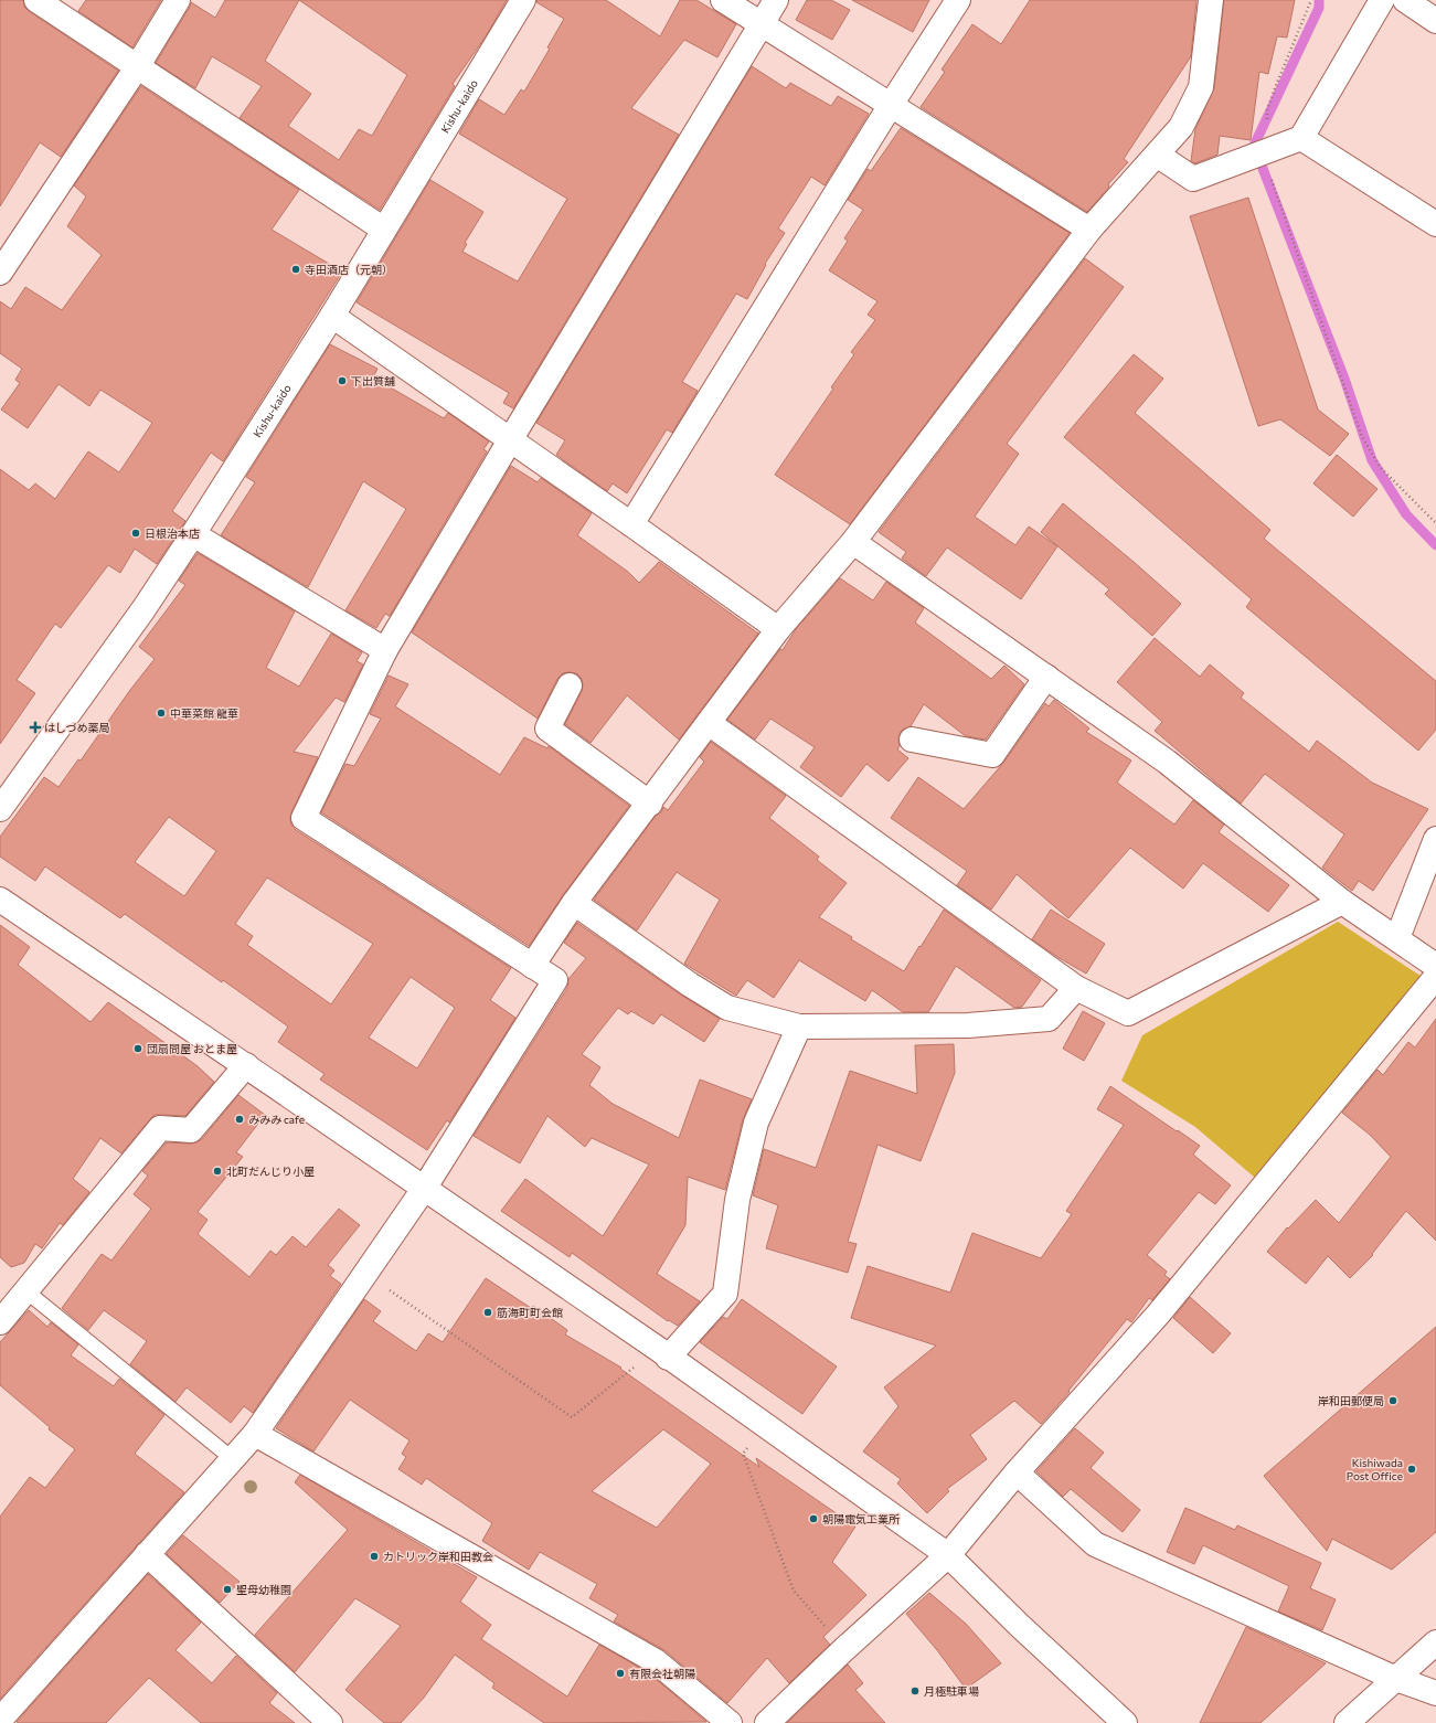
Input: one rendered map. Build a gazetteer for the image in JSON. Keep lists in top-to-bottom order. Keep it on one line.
{"streets":{"street":["Kishu-kaido"]},"places":{"other":["寺田酒店（元朝）","下出質舗","日根治本店","中華菜館 龍華","団扇問屋 おとま屋","みみみ cafe","北町だんじり小屋","筋海町町会館","岸和田郵便局","Kishiwada Post Office","朝陽電気工業所","カトリック岸和田教会","聖母幼稚園","有限会社朝陽","月極駐車場"],"health":["はしづめ薬局"]}}
